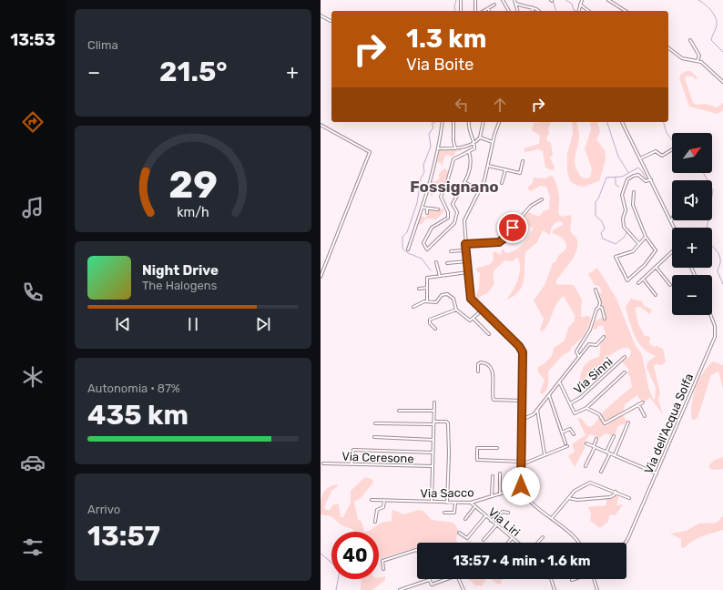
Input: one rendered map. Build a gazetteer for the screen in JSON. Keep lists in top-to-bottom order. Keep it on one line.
{"streets":{"street":["Via Sinni","Via dell'Acqua Solfa","Via Ceresone","Via Sacco","Via Liri"]},"crossings":[["Via Sacco","Via Liri"]],"districts":["Fossignano"],"north":"top right","page":{"tabs":"13:53","tile":["Clima",["Autonomia · 87%","435 km"],["Arrivo","13:57"]],"turn":["1.3 km","Via Boite"],"heat":["−","21.5°","+"],"map_buttons":["+","−"],"song":["Night Drive","The Halogens"],"limit":"40","trip":"13:57 · 4 min · 1.6 km","gauge":["29","km/h"]}}
